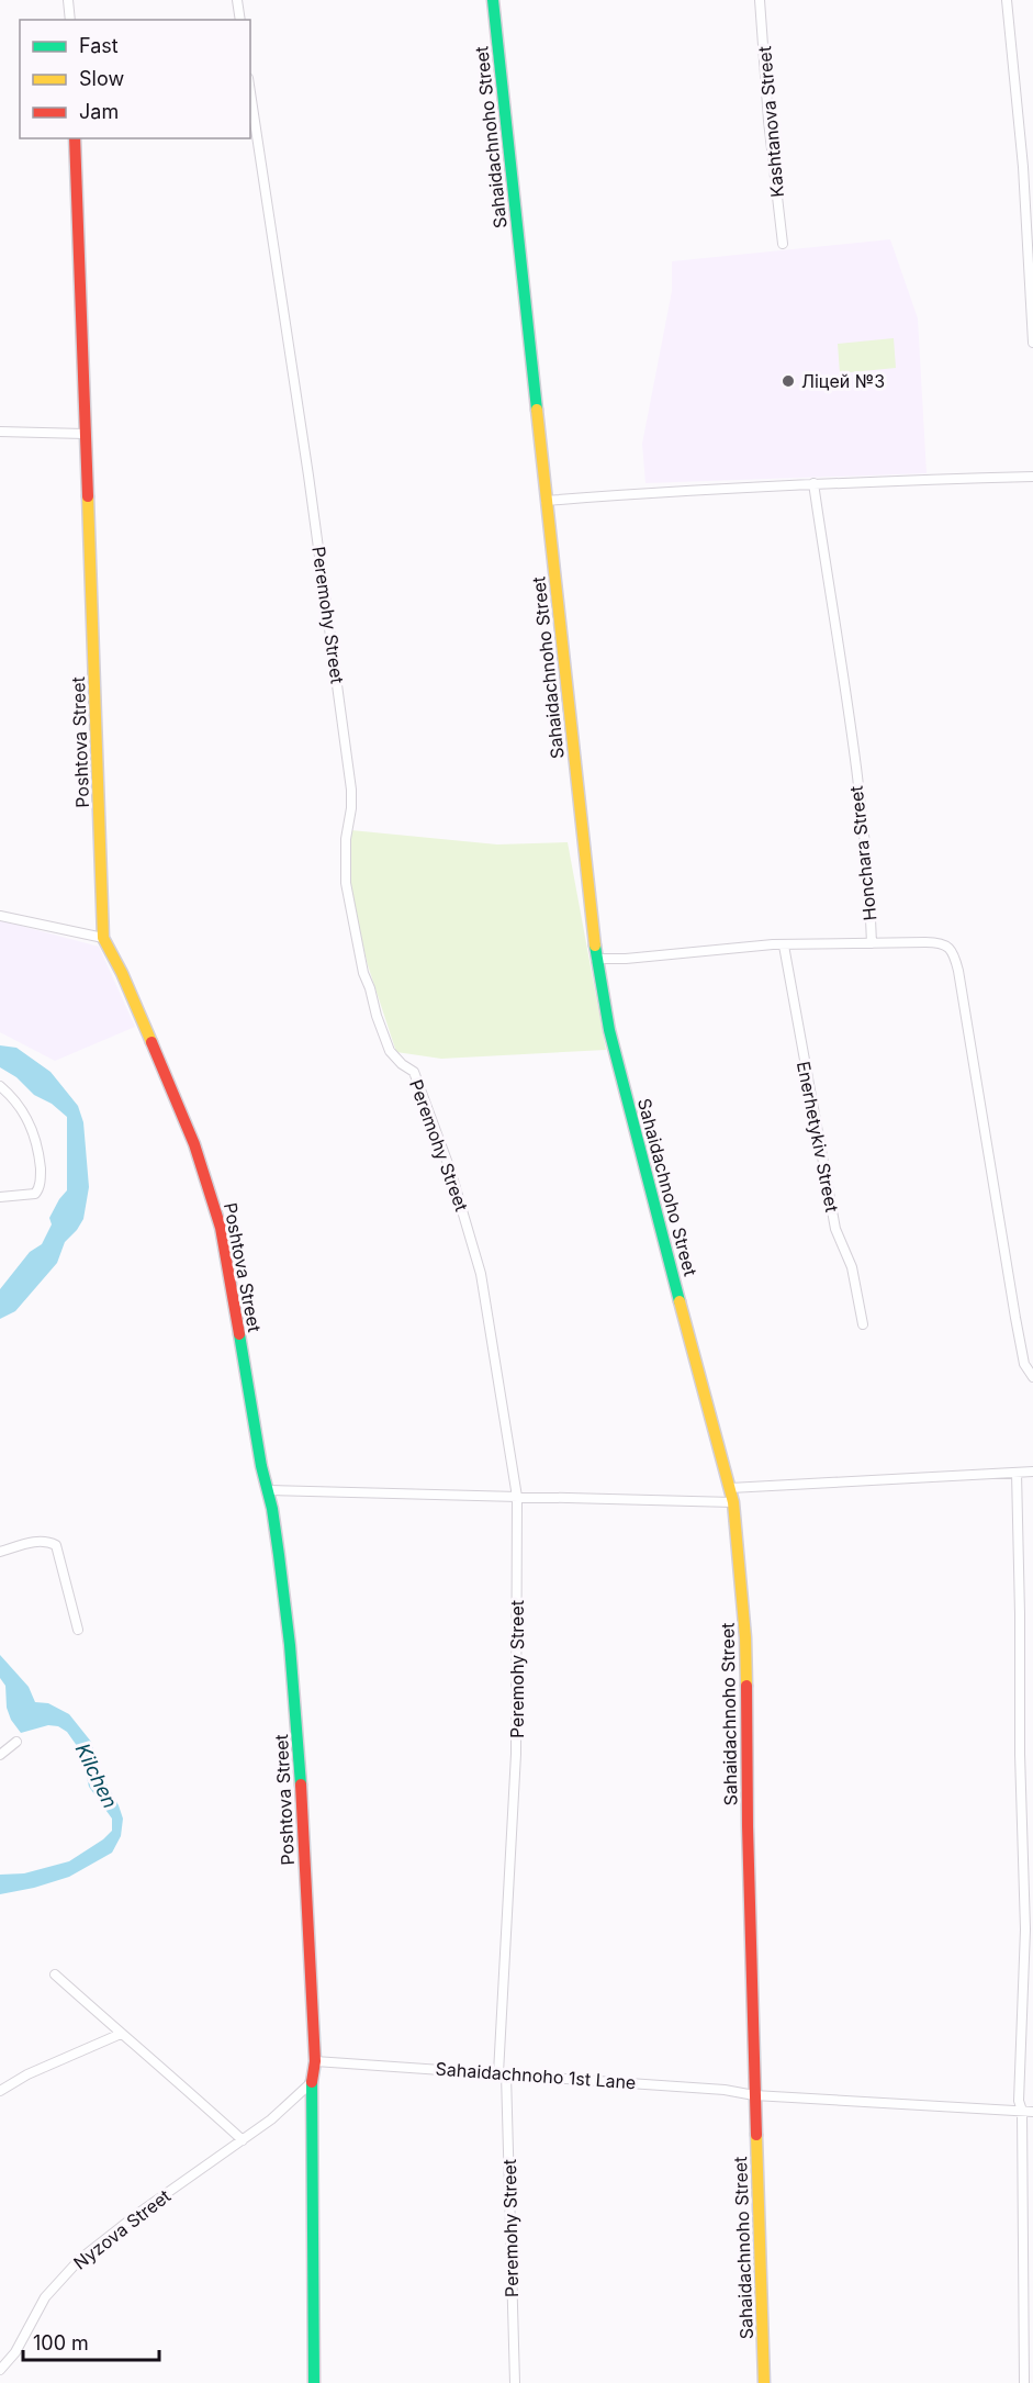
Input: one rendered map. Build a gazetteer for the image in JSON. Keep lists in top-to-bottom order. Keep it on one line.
{"streets":{"street":["Kashtanova Street","Sahaidachnoho Street","Peremohy Street","Poshtova Street","Honchara Street","Enerhetykiv Street","Sahaidachnoho 1st Lane","Nyzova Street"]},"crossings":[["Sahaidachnoho Street","Sahaidachnoho 1st Lane"],["Peremohy Street","Sahaidachnoho 1st Lane"],["Poshtova Street","Sahaidachnoho 1st Lane"],["Poshtova Street","Nyzova Street"]],"water":["Kilchen"],"places":["Ліцей №3"],"legend":["Fast","Slow","Jam"],"scale_bar":"100 m"}
